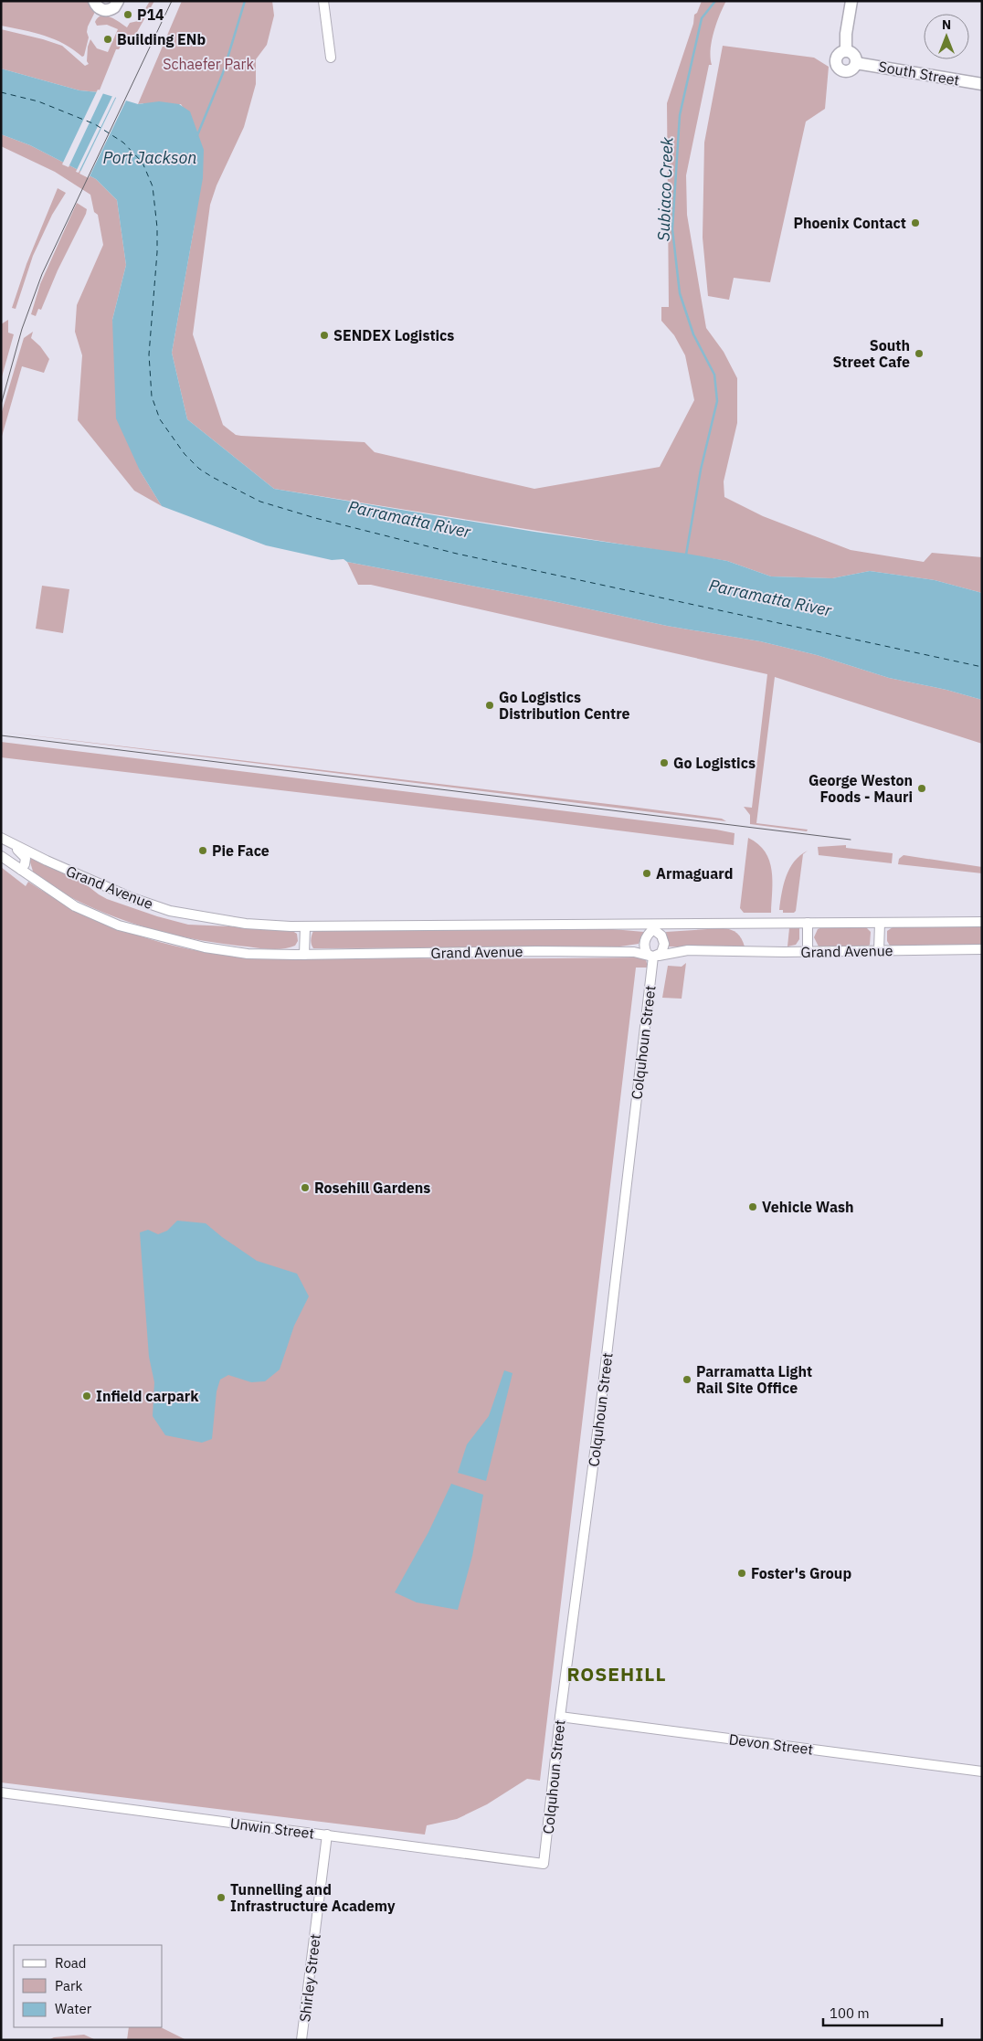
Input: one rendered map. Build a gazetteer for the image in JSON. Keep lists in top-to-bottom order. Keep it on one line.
{"streets":{"street":["South Street","Grand Avenue","Colquhoun Street","Devon Street","Unwin Street","Shirley Street"]},"crossings":[["Grand Avenue","Colquhoun Street"],["Colquhoun Street","Devon Street"],["Colquhoun Street","Unwin Street"],["Unwin Street","Shirley Street"]],"districts":["ROSEHILL"],"water":["Port Jackson","Subiaco Creek","Parramatta River"],"parks":["Schaefer Park"],"places":["P14","Building ENb","Phoenix Contact","SENDEX Logistics","South Street Cafe","Go Logistics Distribution Centre","Go Logistics","George Weston Foods - Mauri","Pie Face","Armaguard","Rosehill Gardens","Vehicle Wash","Parramatta Light Rail Site Office","Infield carpark","Foster's Group","Tunnelling and Infrastructure Academy"],"legend":["Road","Park","Water"],"scale_bar":"100 m","north":"top"}
